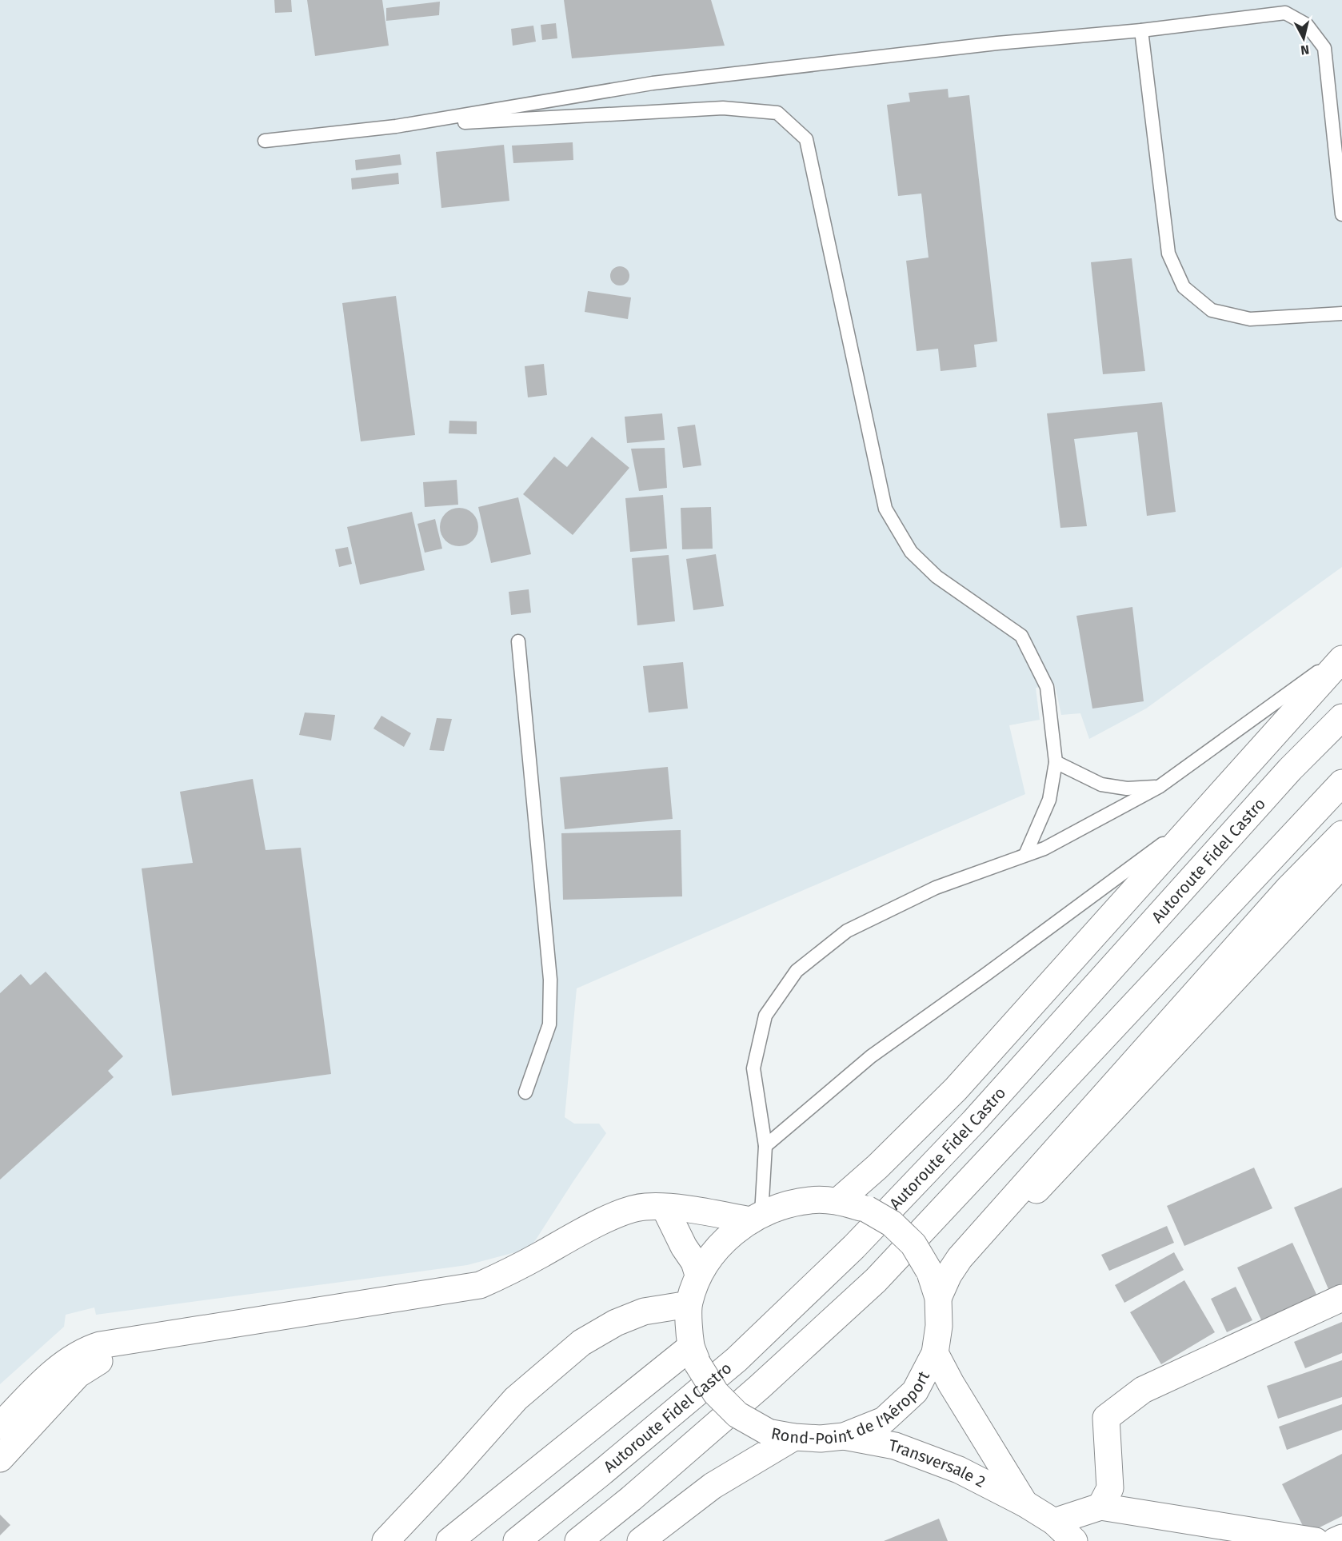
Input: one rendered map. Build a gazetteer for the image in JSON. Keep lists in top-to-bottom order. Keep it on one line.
{"streets":{"main road":["Autoroute Fidel Castro","Rond-Point de l'Aéroport","Transversale 2"]},"crossings":[["Rond-Point de l'Aéroport","Transversale 2"]],"north":"bottom"}
